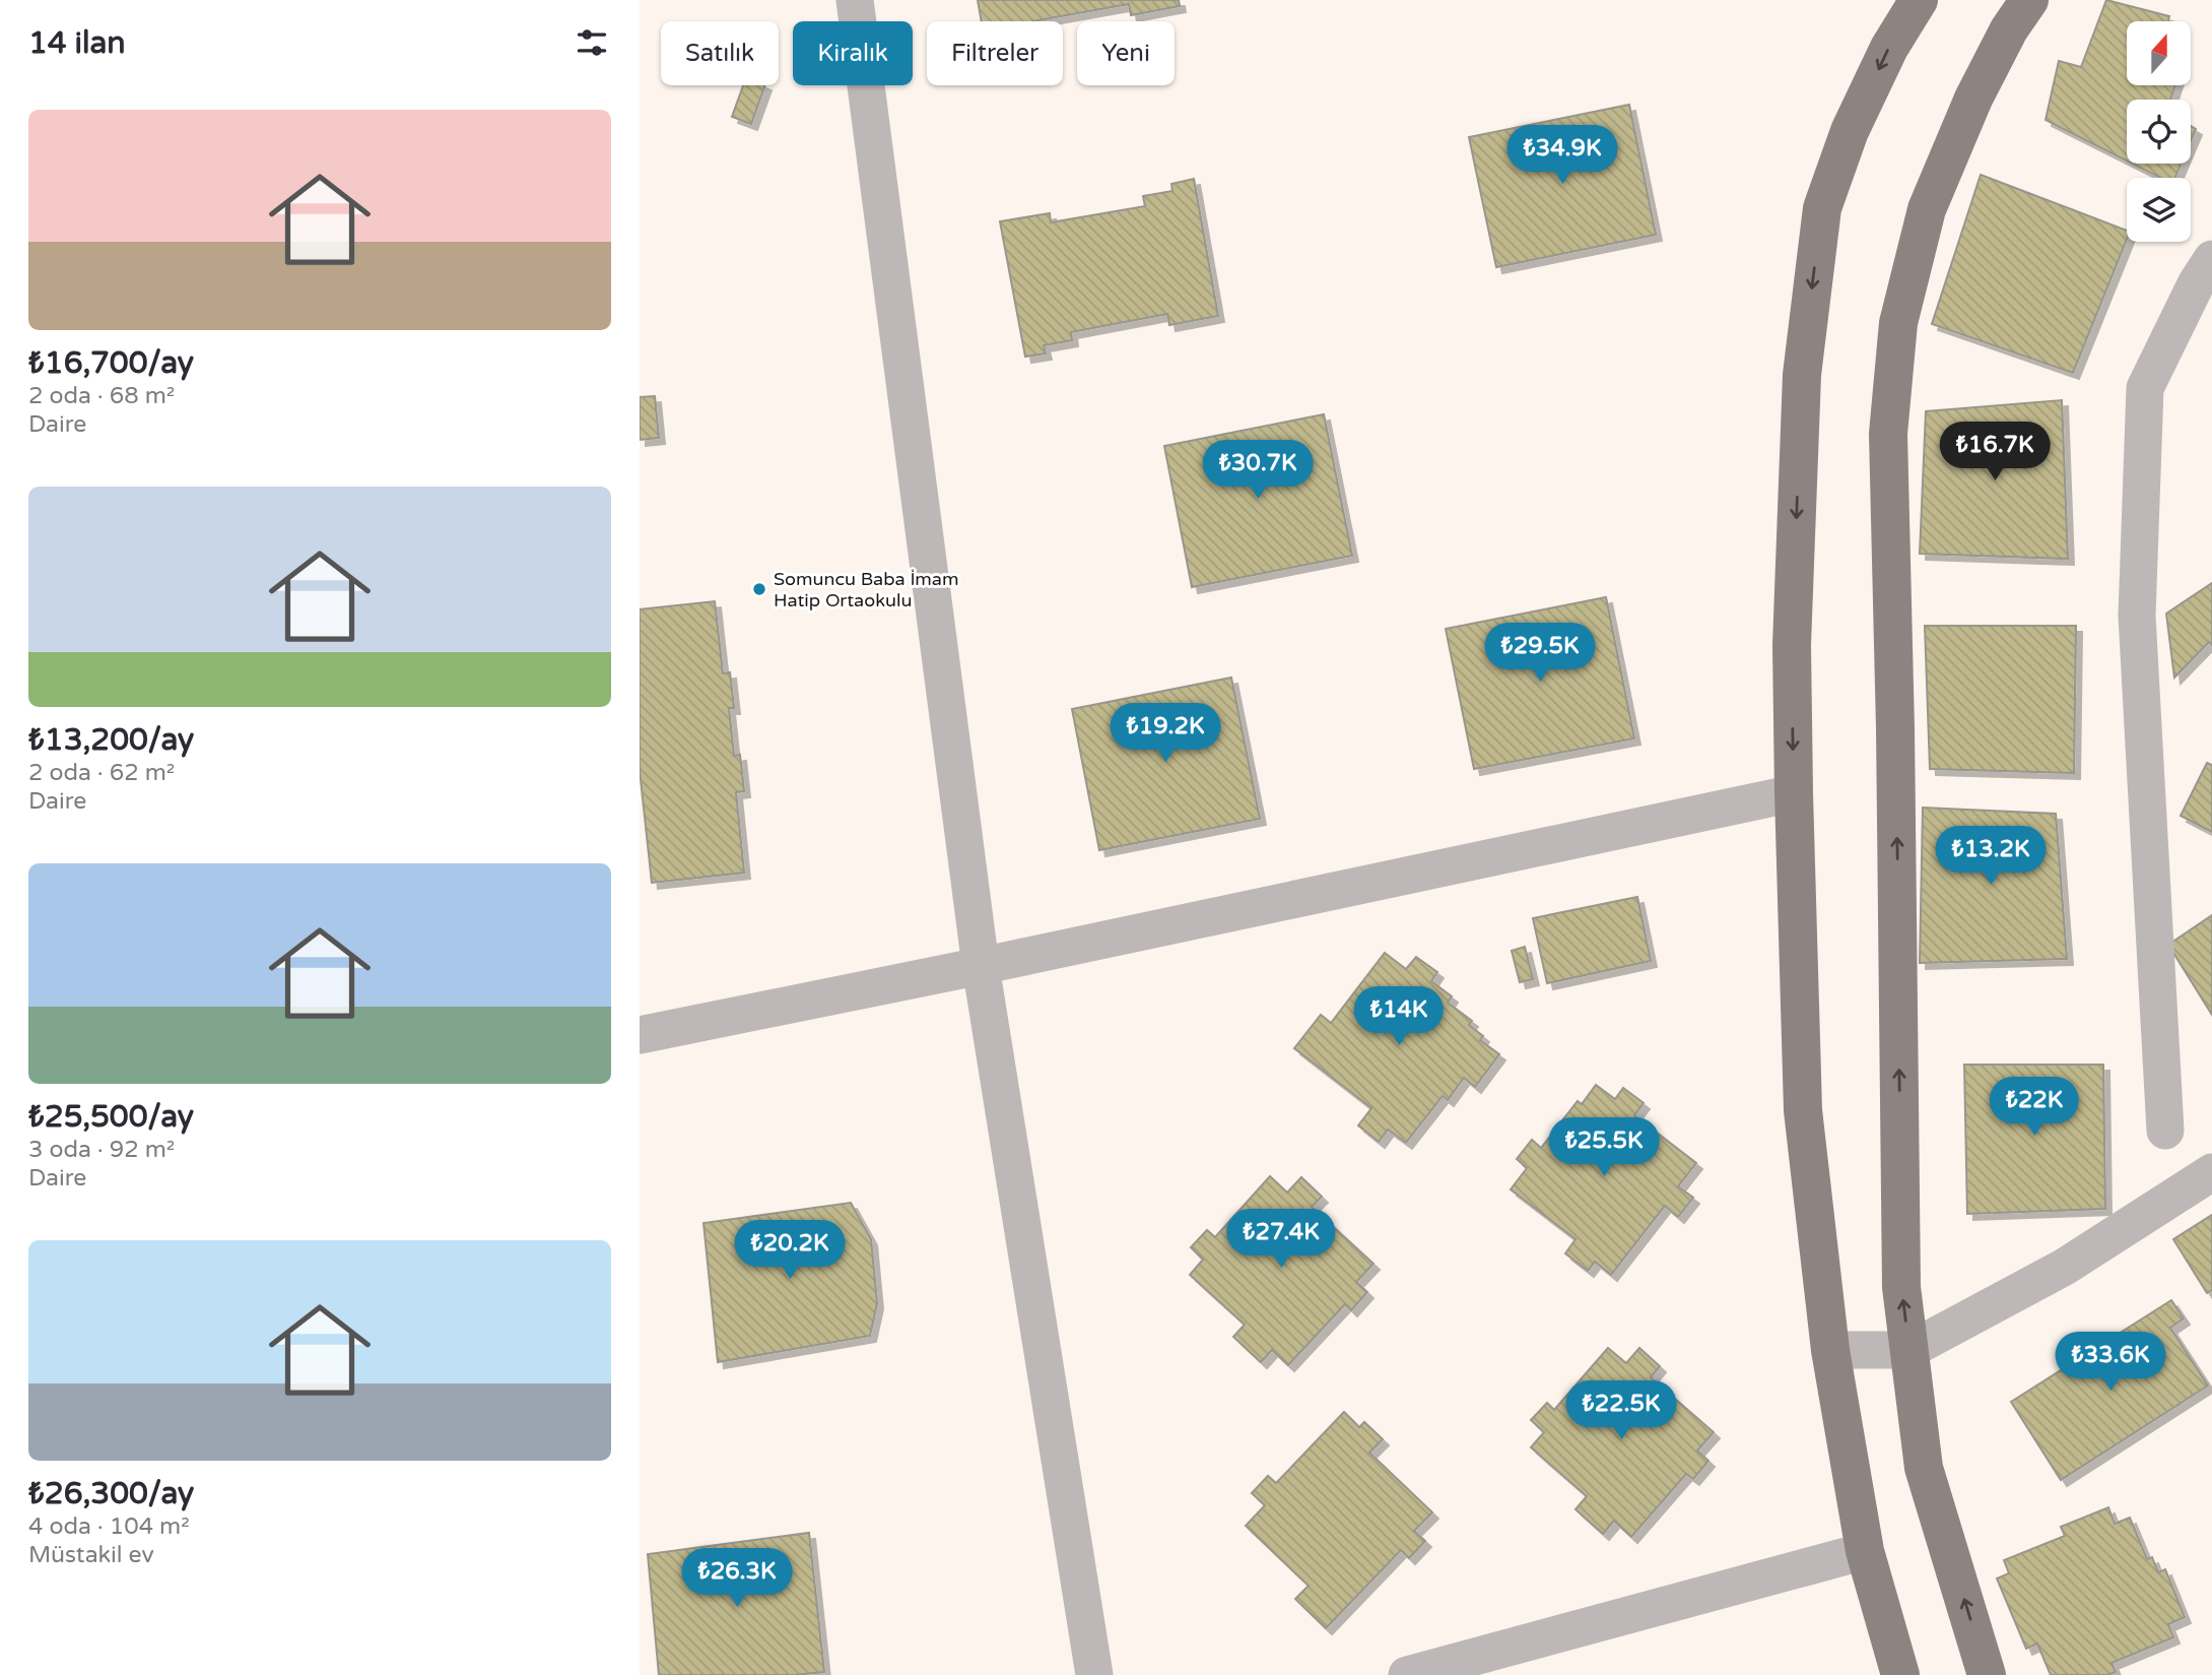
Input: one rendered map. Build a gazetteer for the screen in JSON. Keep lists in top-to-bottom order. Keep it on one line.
{"places":["Somuncu Baba İmam Hatip Ortaokulu"],"north":"top","page":{"heading":"14 ilan","chip":["Satılık","Kiralık","Filtreler","Yeni"],"list":[{"name":"₺16,700/ay","note":"2 oda · 68 m² · Daire"},{"name":"₺13,200/ay","note":"2 oda · 62 m² · Daire"},{"name":"₺25,500/ay","note":"3 oda · 92 m² · Daire"},{"name":"₺26,300/ay","note":"4 oda · 104 m² · Müstakil ev"}],"price":["₺34.9K","₺16.7K","₺30.7K","₺29.5K","₺19.2K","₺13.2K","₺14K","₺22K","₺25.5K","₺27.4K","₺20.2K","₺33.6K","₺22.5K","₺26.3K"]}}
